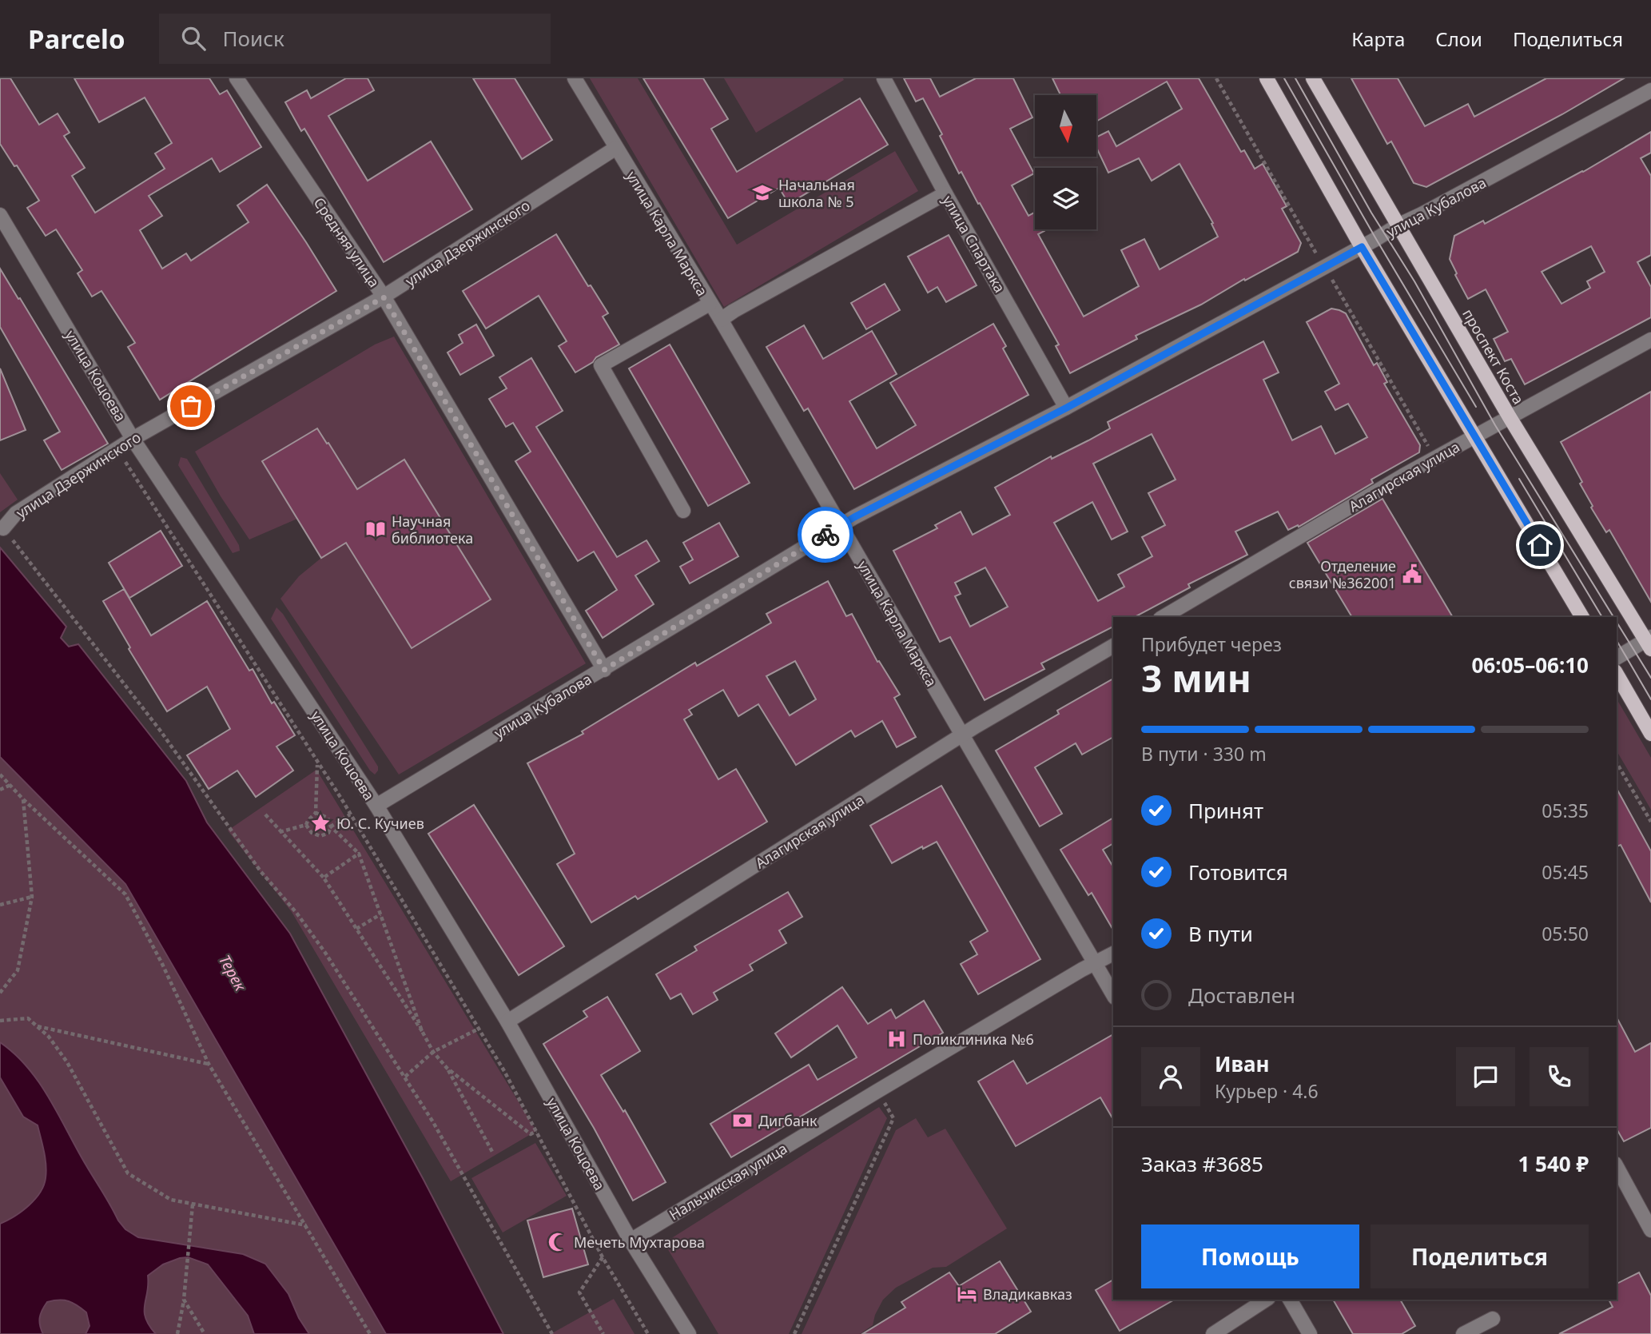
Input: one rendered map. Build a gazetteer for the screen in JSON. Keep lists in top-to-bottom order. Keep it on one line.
{"streets":{"main road":["проспект Коста"],"street":["улица Кубалова","улица Карла Маркса","Средняя улица","улица Дзержинского","улица Спартака","улица Коцоева","Алагирская улица","Нальчикская улица"]},"crossings":[["улица Кубалова","улица Карла Маркса"],["улица Кубалова","Средняя улица"],["улица Кубалова","улица Спартака"],["улица Кубалова","проспект Коста"],["улица Кубалова","улица Коцоева"],["улица Карла Маркса","улица Дзержинского"],["улица Карла Маркса","Алагирская улица"],["улица Карла Маркса","Нальчикская улица"],["Средняя улица","улица Дзержинского"],["улица Дзержинского","улица Коцоева"],["проспект Коста","Алагирская улица"],["улица Коцоева","Алагирская улица"],["улица Коцоева","Нальчикская улица"]],"water":["Терек"],"places":{"school or university":["Начальная школа № 5"],"library":["Научная библиотека"],"public building":["Отделение связи №362001"],"place":["Ю. С. Кучиев"],"hospital":["Поликлиника №6"],"bank":["Дигбанк"],"mosque":["Мечеть Мухтарова"],"hotel":["Владикавказ"]},"north":"bottom","page":{"header":"Parcelo","search":"Поиск","nav":["Карта","Слои","Поделиться"],"heading":["3 мин","Прибудет через","06:05–06:10"],"panel":["Иван","Курьер · 4.6","Заказ #3685","1 540 ₽"],"bar":"В пути · 330 m","list":[["Принят","05:35"],["Готовится","05:45"],["В пути","05:50"],"Доставлен"],"buttons":["Помощь","Поделиться"]}}
